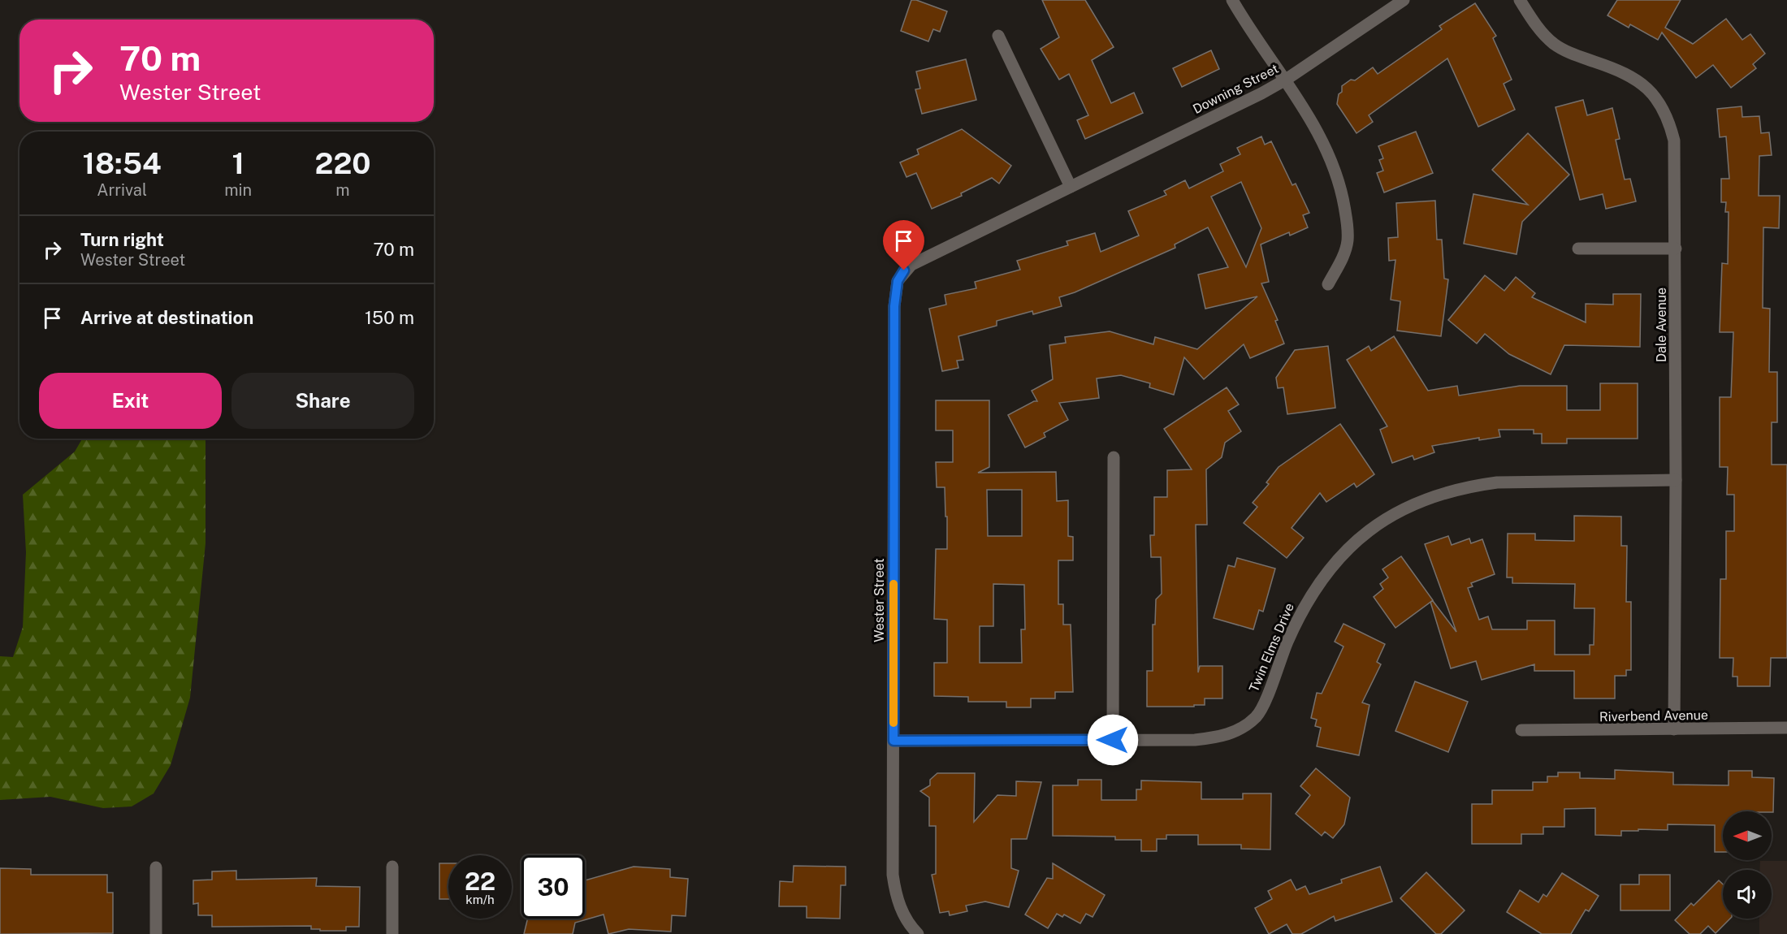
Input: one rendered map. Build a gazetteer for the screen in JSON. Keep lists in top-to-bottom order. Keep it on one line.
{"streets":{"street":["Downing Street","Dale Avenue","Wester Street","Twin Elms Drive","Riverbend Avenue"]},"crossings":[["Downing Street","Wester Street"],["Dale Avenue","Twin Elms Drive"],["Dale Avenue","Riverbend Avenue"],["Wester Street","Twin Elms Drive"]],"north":"left","page":{"turn":["70 m","Wester Street"],"eta":["18:54","Arrival","1","min","220","m"],"list":[{"name":"Turn right","note":"Wester Street","value":"70 m"},{"name":"Arrive at destination","value":"150 m"}],"buttons":["Exit","Share"],"speed":"22 km/h","limit":"30"}}
